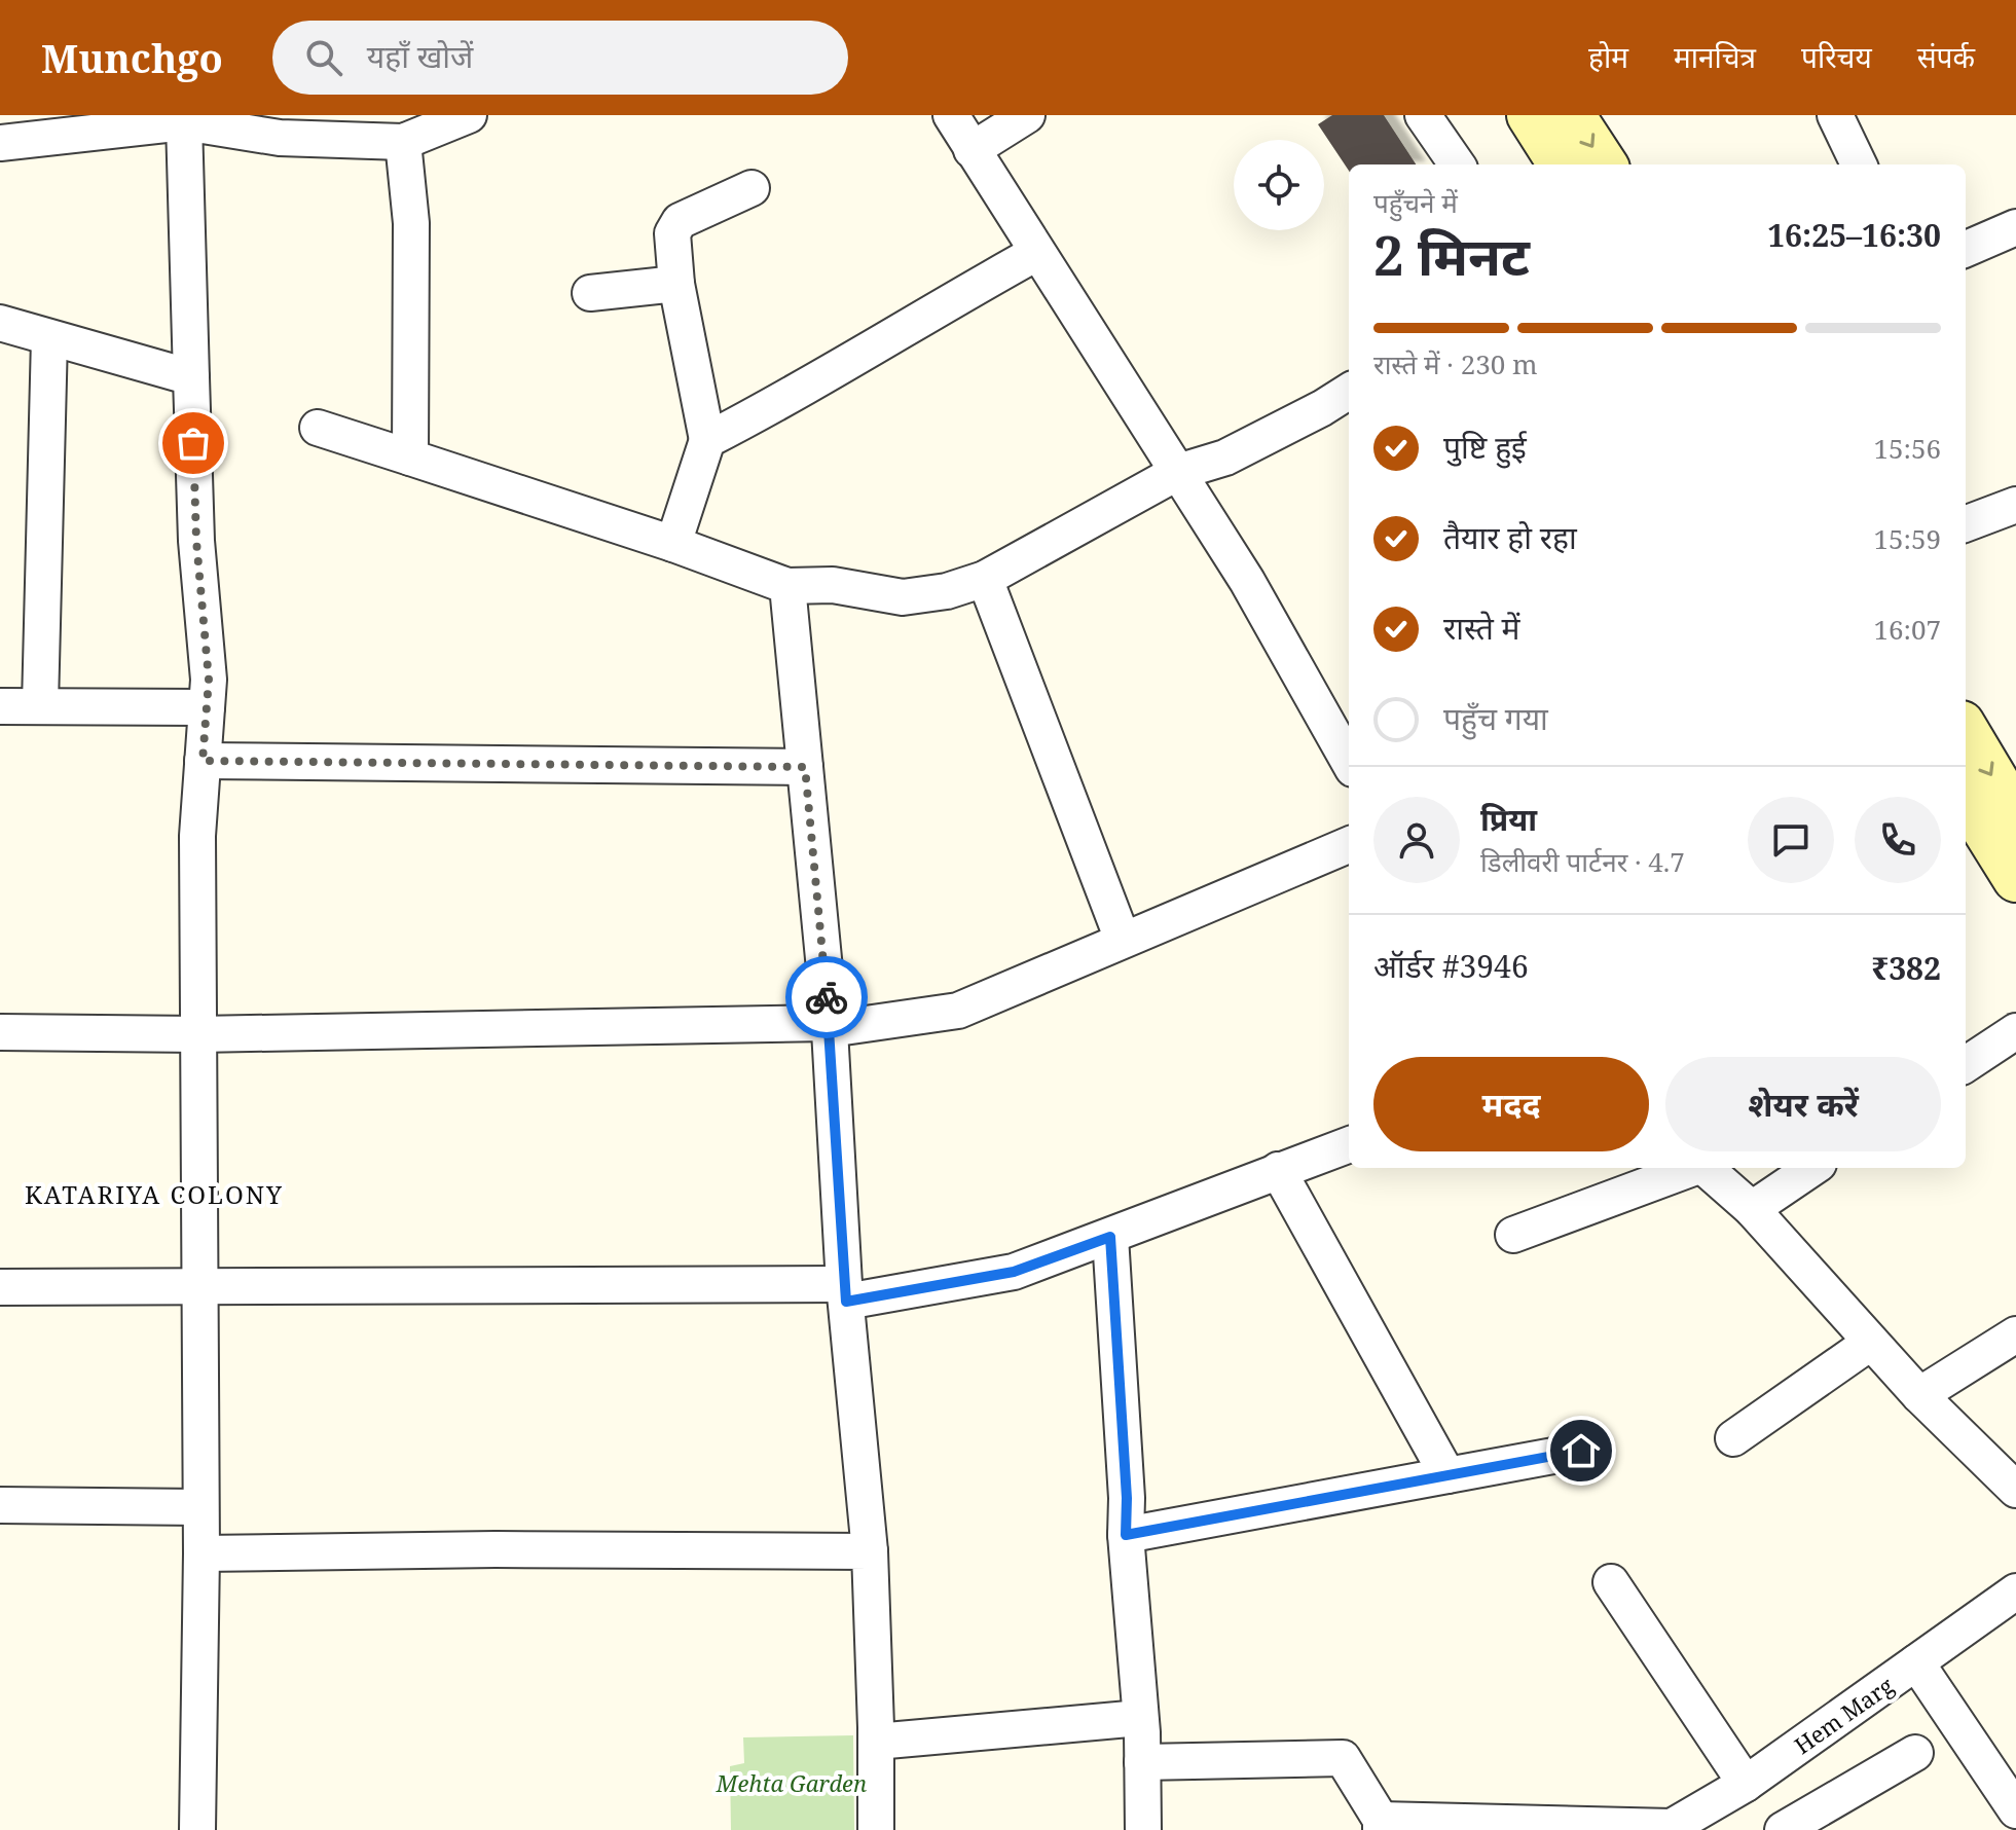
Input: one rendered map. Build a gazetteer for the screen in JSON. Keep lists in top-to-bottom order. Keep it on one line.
{"streets":{"street":["Hem Marg"]},"districts":["KATARIYA COLONY"],"parks":["Mehta Garden"],"page":{"header":"Munchgo","search":"यहाँ खोजें","nav":["होम","मानचित्र","परिचय","संपर्क"],"heading":["2 मिनट","पहुँचने में","16:25–16:30"],"panel":["प्रिया","डिलीवरी पार्टनर · 4.7","ऑर्डर #3946","₹382"],"bar":"रास्ते में · 230 m","list":[["पुष्टि हुई","15:56"],["तैयार हो रहा","15:59"],["रास्ते में","16:07"],"पहुँच गया"],"buttons":["मदद","शेयर करें"]}}
